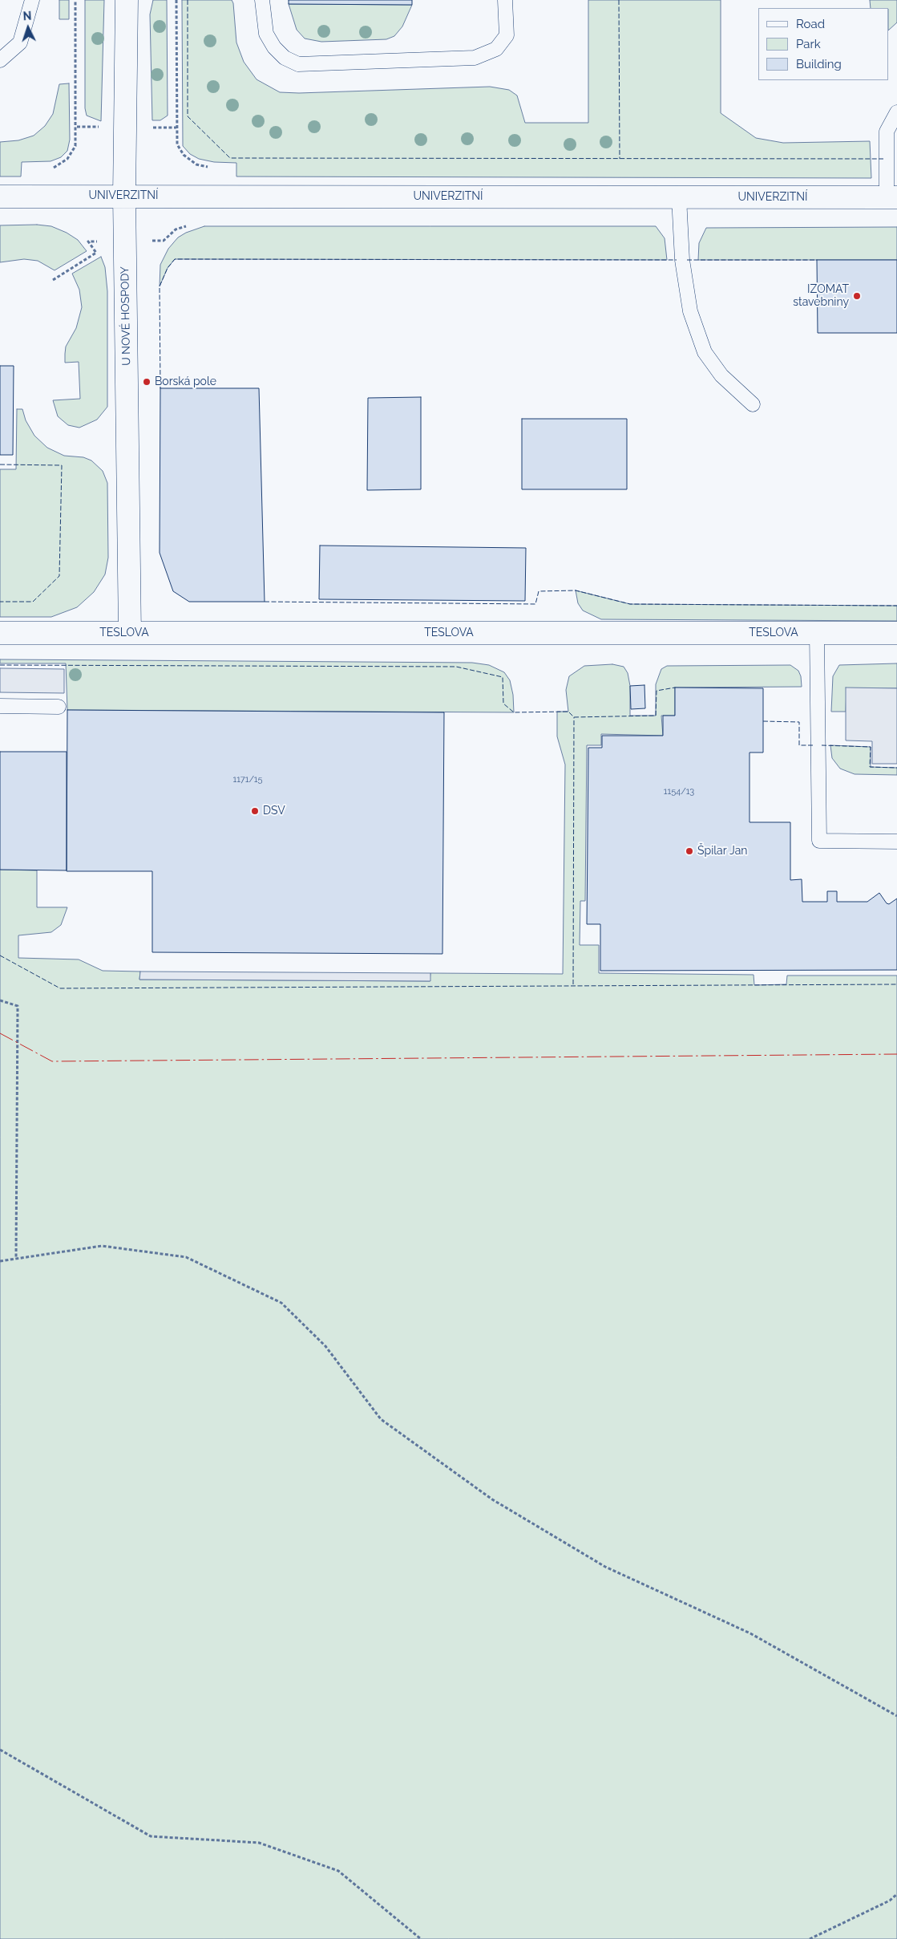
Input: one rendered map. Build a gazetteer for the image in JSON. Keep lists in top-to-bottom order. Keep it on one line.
{"streets":{"street":["UNIVERZITNÍ","U NOVÉ HOSPODY","TESLOVA"]},"crossings":[["UNIVERZITNÍ","U NOVÉ HOSPODY"],["U NOVÉ HOSPODY","TESLOVA"]],"places":["IZOMAT stavebniny","Borská pole","DSV","Špilar Jan"],"house_numbers":["1171/15","1154/13"],"legend":["Road","Park","Building"],"north":"top"}
